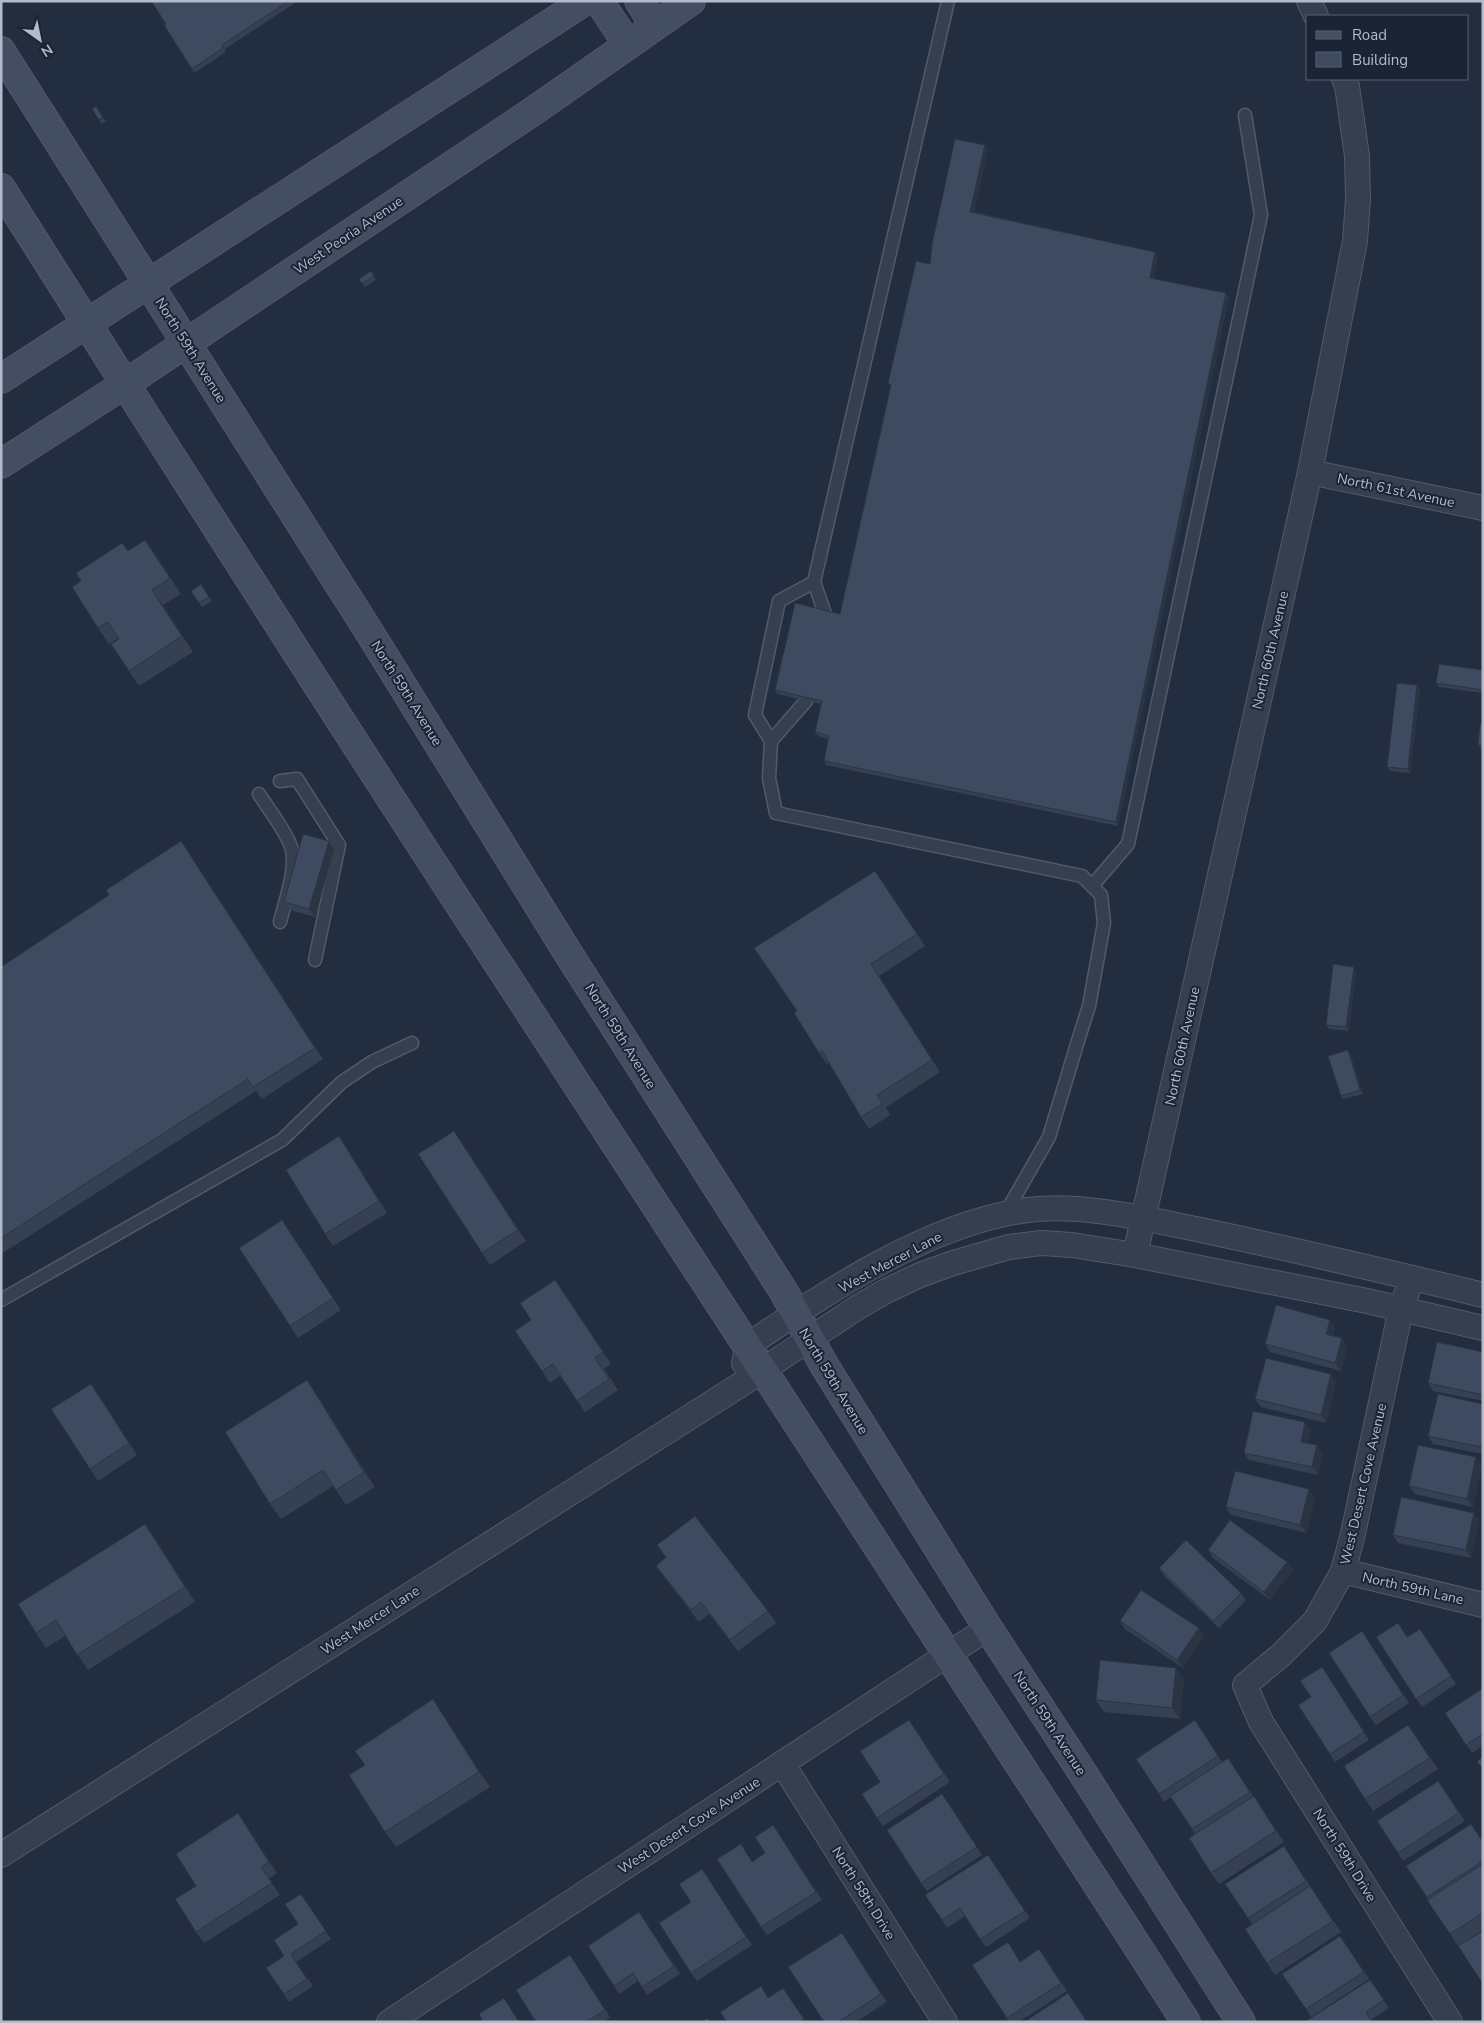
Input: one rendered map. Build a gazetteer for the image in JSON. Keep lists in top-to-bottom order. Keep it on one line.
{"streets":{"main road":["West Peoria Avenue","North 59th Avenue"],"street":["North 61st Avenue","North 60th Avenue","West Mercer Lane","West Desert Cove Avenue","North 59th Lane","North 59th Drive","North 58th Drive"]},"crossings":[["West Peoria Avenue","North 59th Avenue"],["North 59th Avenue","West Mercer Lane"],["North 59th Avenue","West Desert Cove Avenue"],["North 61st Avenue","North 60th Avenue"],["North 60th Avenue","West Mercer Lane"],["West Desert Cove Avenue","North 59th Lane"],["West Desert Cove Avenue","North 59th Drive"],["West Desert Cove Avenue","North 58th Drive"]],"legend":["Road","Building"],"north":"bottom right"}
